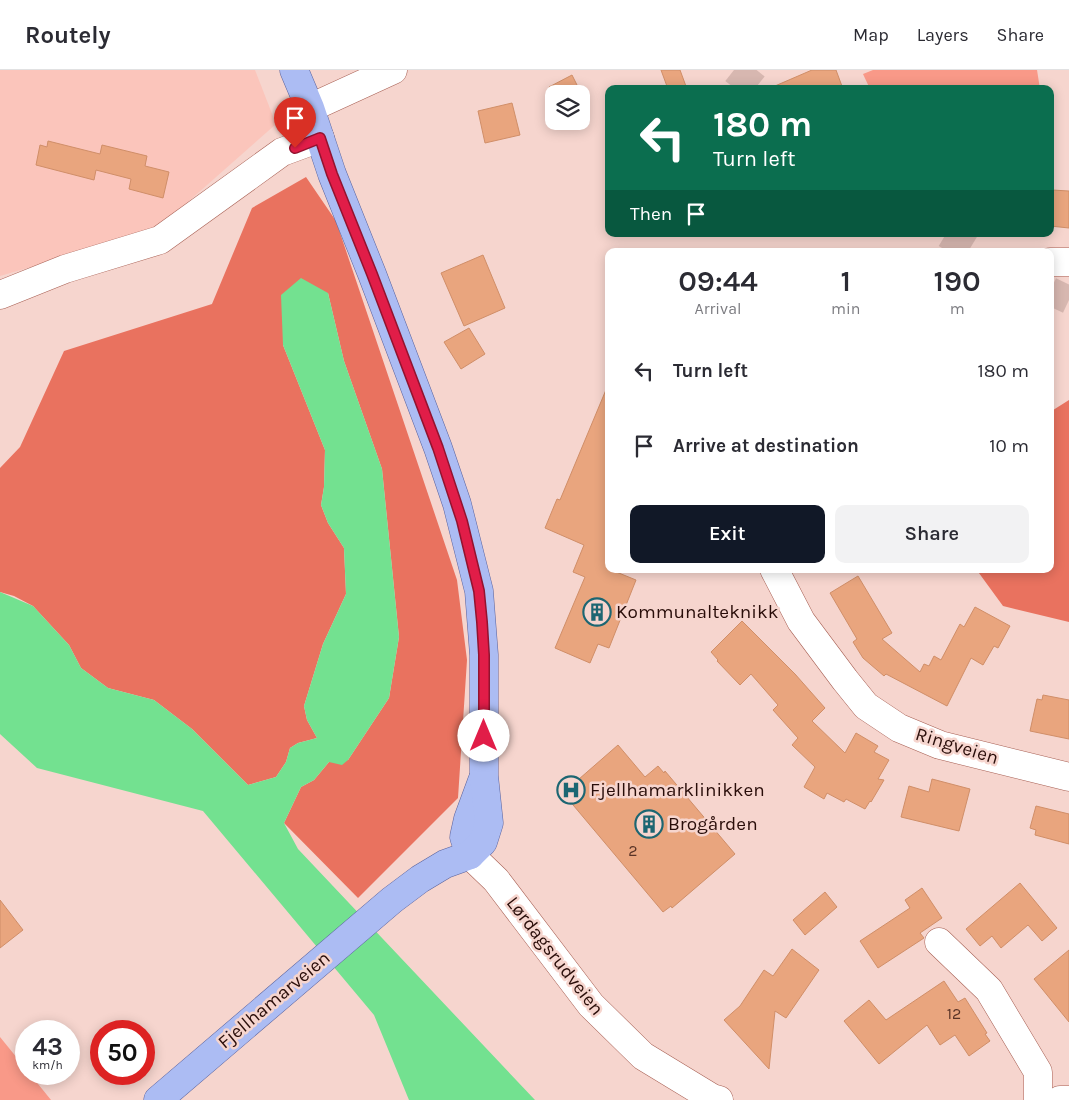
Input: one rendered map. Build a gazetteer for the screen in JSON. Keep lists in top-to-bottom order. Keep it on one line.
{"streets":{"main road":["Fjellhamarveien"],"street":["Ringveien","Lørdagsrudveien"]},"crossings":[["Lørdagsrudveien","Fjellhamarveien"]],"places":{"building":["Kommunalteknikk","Brogården"],"hospital":["Fjellhamarklinikken"]},"house_numbers":["2","12"],"page":{"header":"Routely","nav":["Map","Layers","Share"],"turn":["180 m","Turn left"],"then":"Then","eta":["09:44","Arrival","1","min","190","m"],"list":[{"name":"Turn left","value":"180 m"},{"name":"Arrive at destination","value":"10 m"}],"buttons":["Exit","Share"],"speed":"43 km/h","limit":"50"}}
